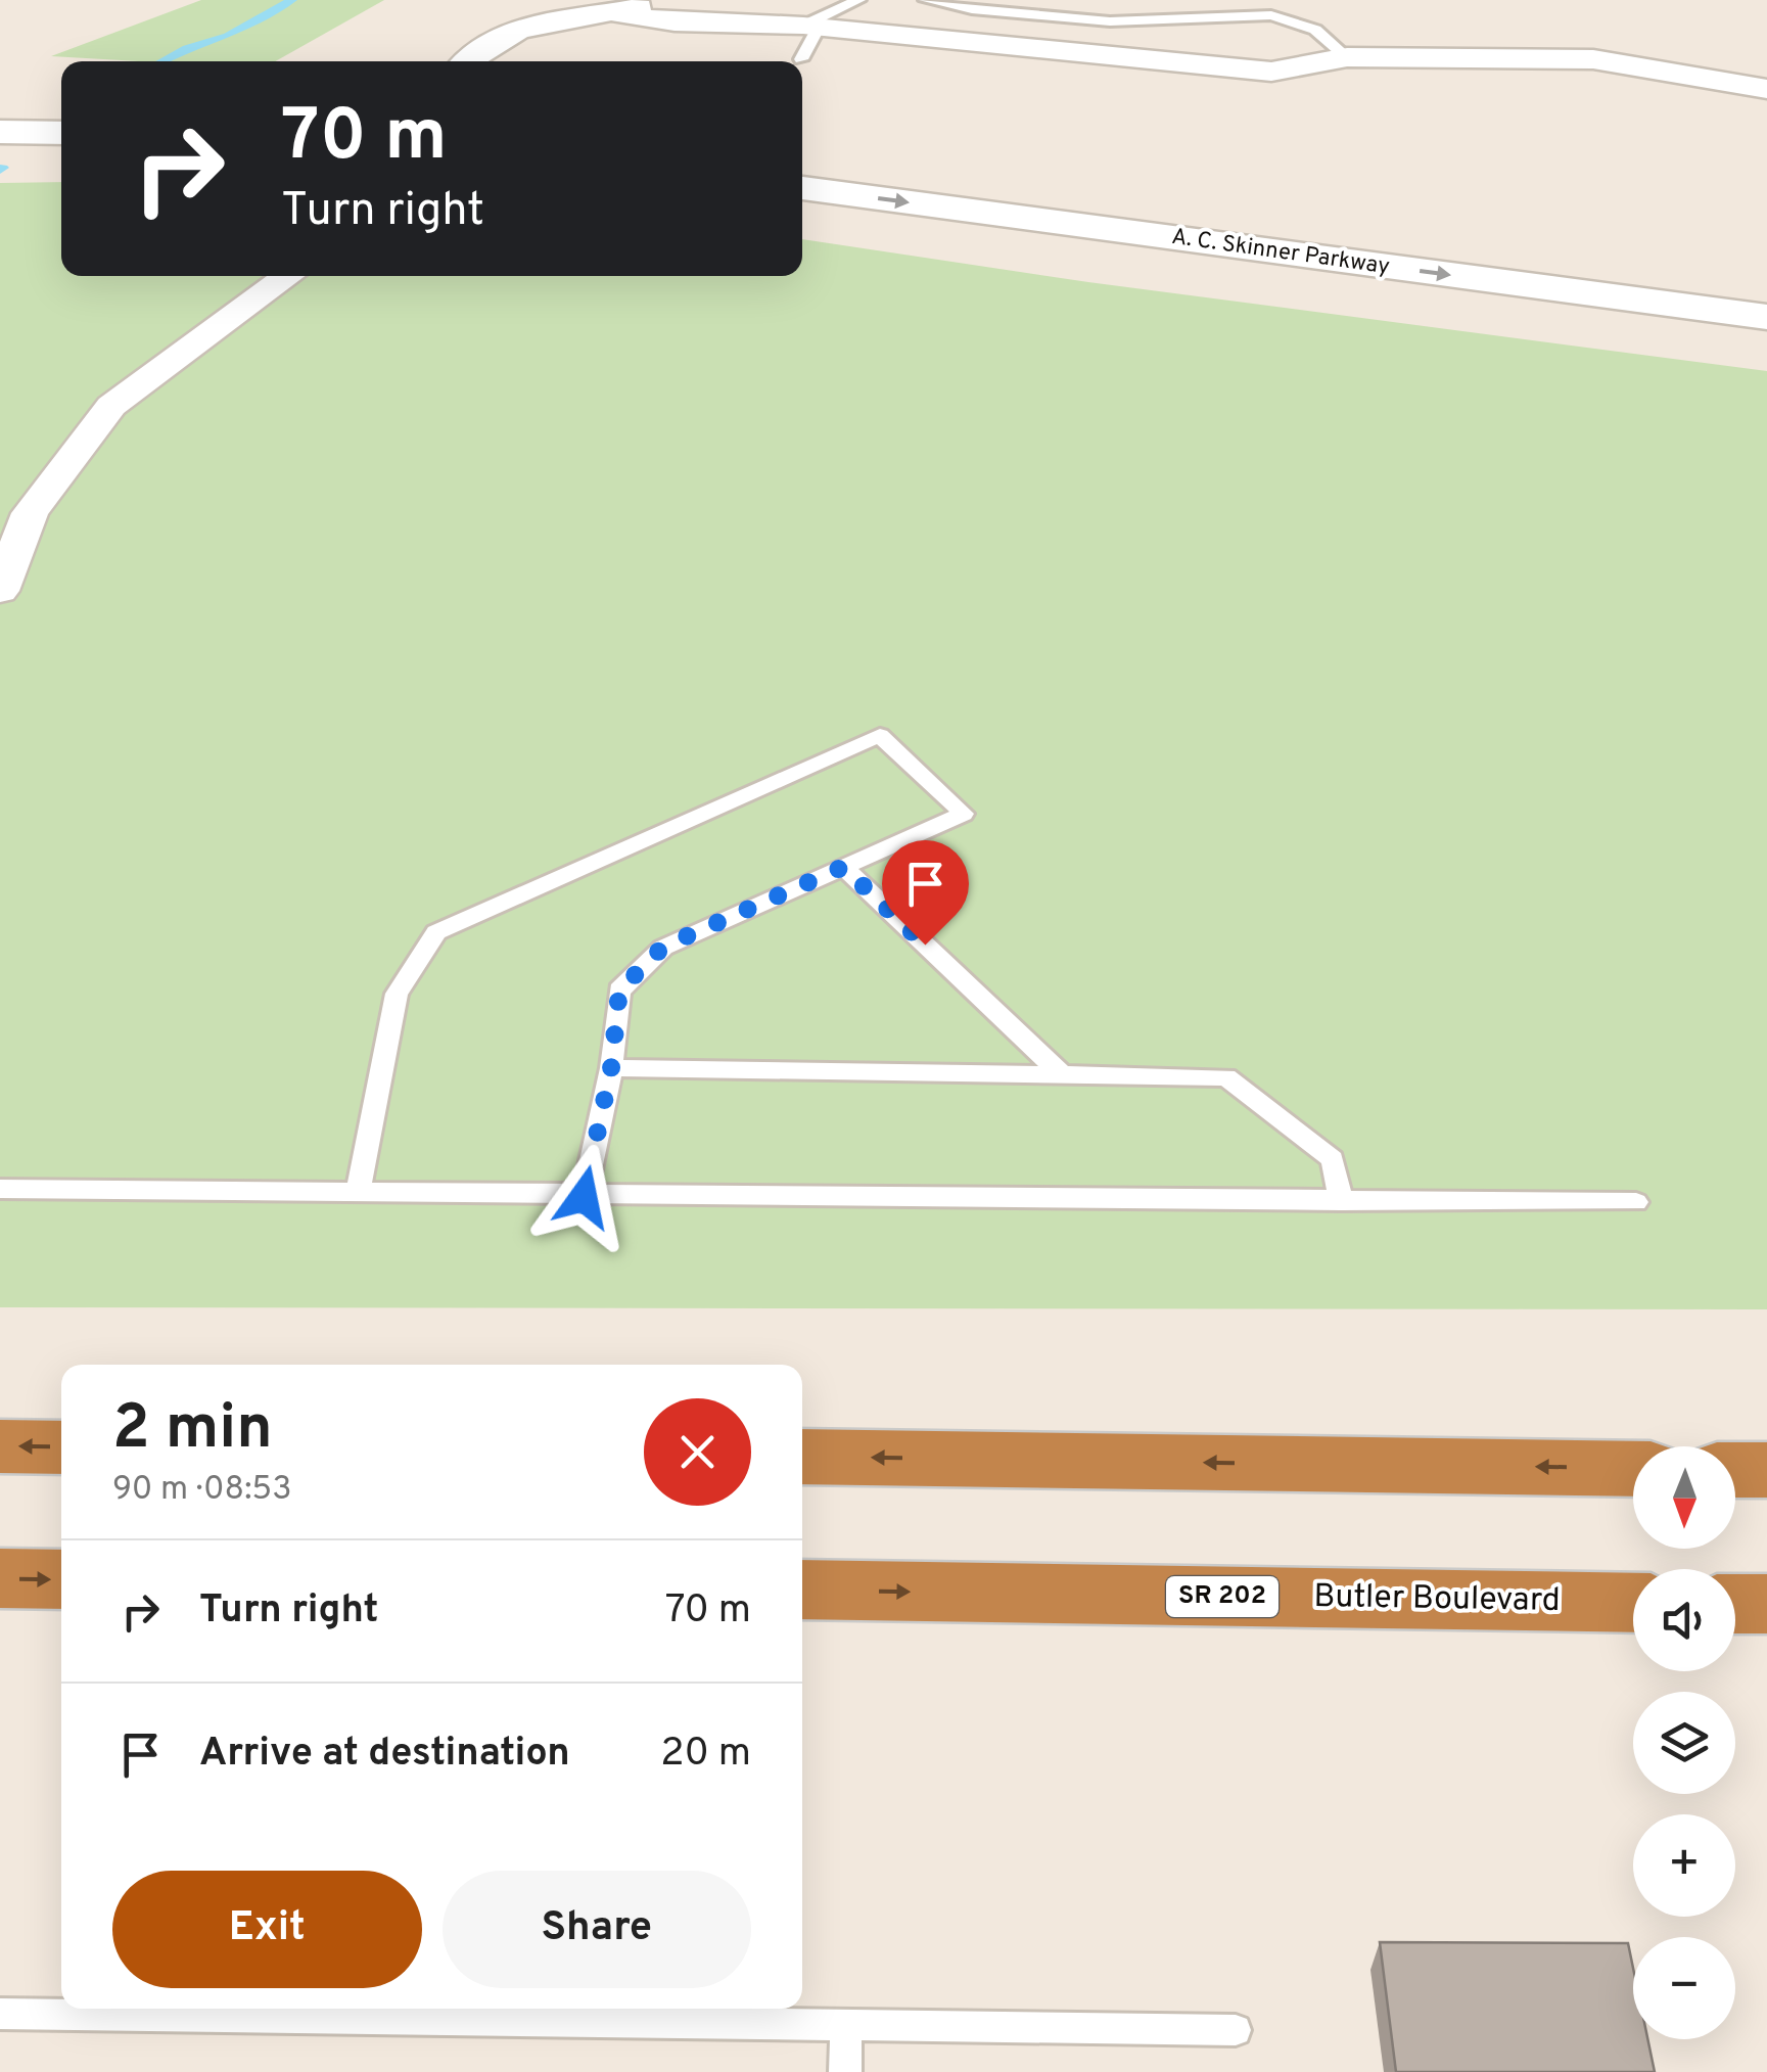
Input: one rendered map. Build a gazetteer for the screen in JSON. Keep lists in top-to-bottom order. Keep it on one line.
{"streets":{"highway":["SR 202","Butler Boulevard"],"main road":["A. C. Skinner Parkway"]},"north":"bottom","page":{"turn":["70 m","Turn right"],"heading":["2 min","90 m · 08:53"],"map_buttons":["+","−"],"list":[{"name":"Turn right","value":"70 m"},{"name":"Arrive at destination","value":"20 m"}],"buttons":["Exit","Share"]}}
